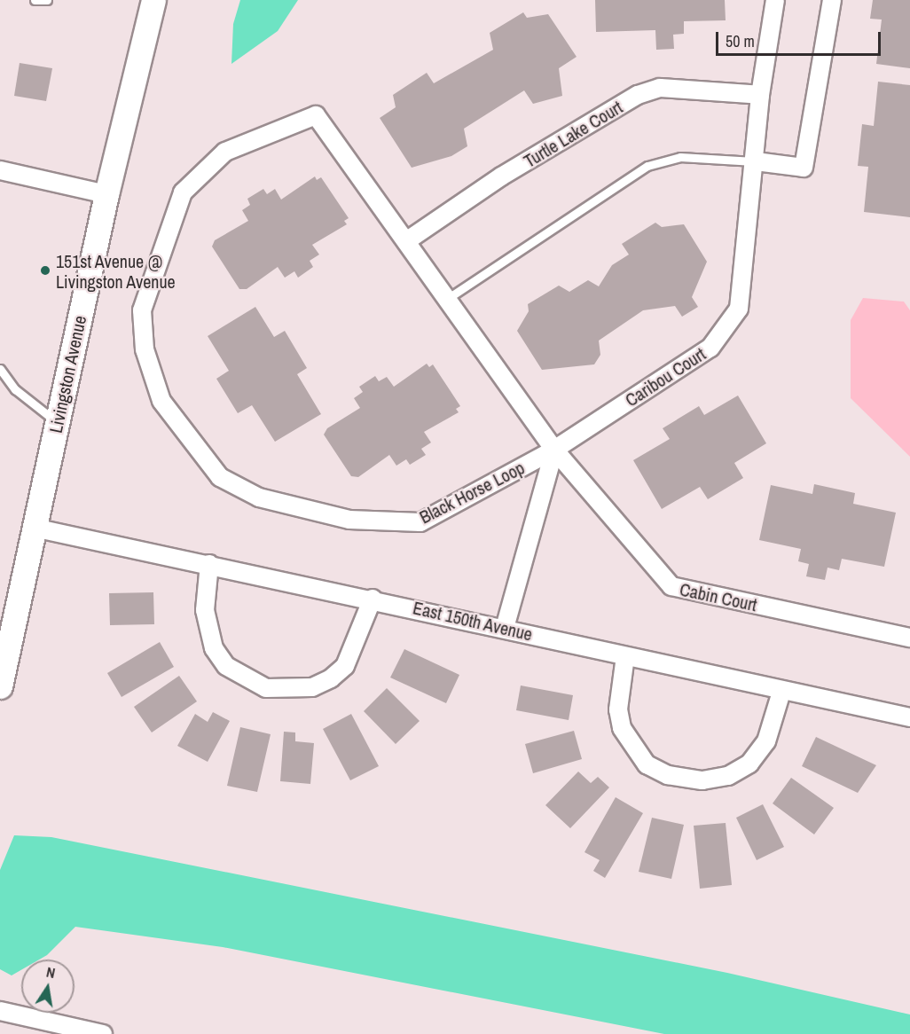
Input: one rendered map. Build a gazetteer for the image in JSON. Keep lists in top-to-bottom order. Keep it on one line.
{"streets":{"street":["Turtle Lake Court","Livingston Avenue","Caribou Court","Black Horse Loop","Cabin Court","East 150th Avenue"]},"crossings":[["Turtle Lake Court","Caribou Court"],["Turtle Lake Court","Black Horse Loop"],["Livingston Avenue","East 150th Avenue"],["Caribou Court","Black Horse Loop"],["Caribou Court","Cabin Court"],["Black Horse Loop","Cabin Court"]],"places":["151st Avenue @ Livingston Avenue"],"scale_bar":"50 m","north":"top"}
